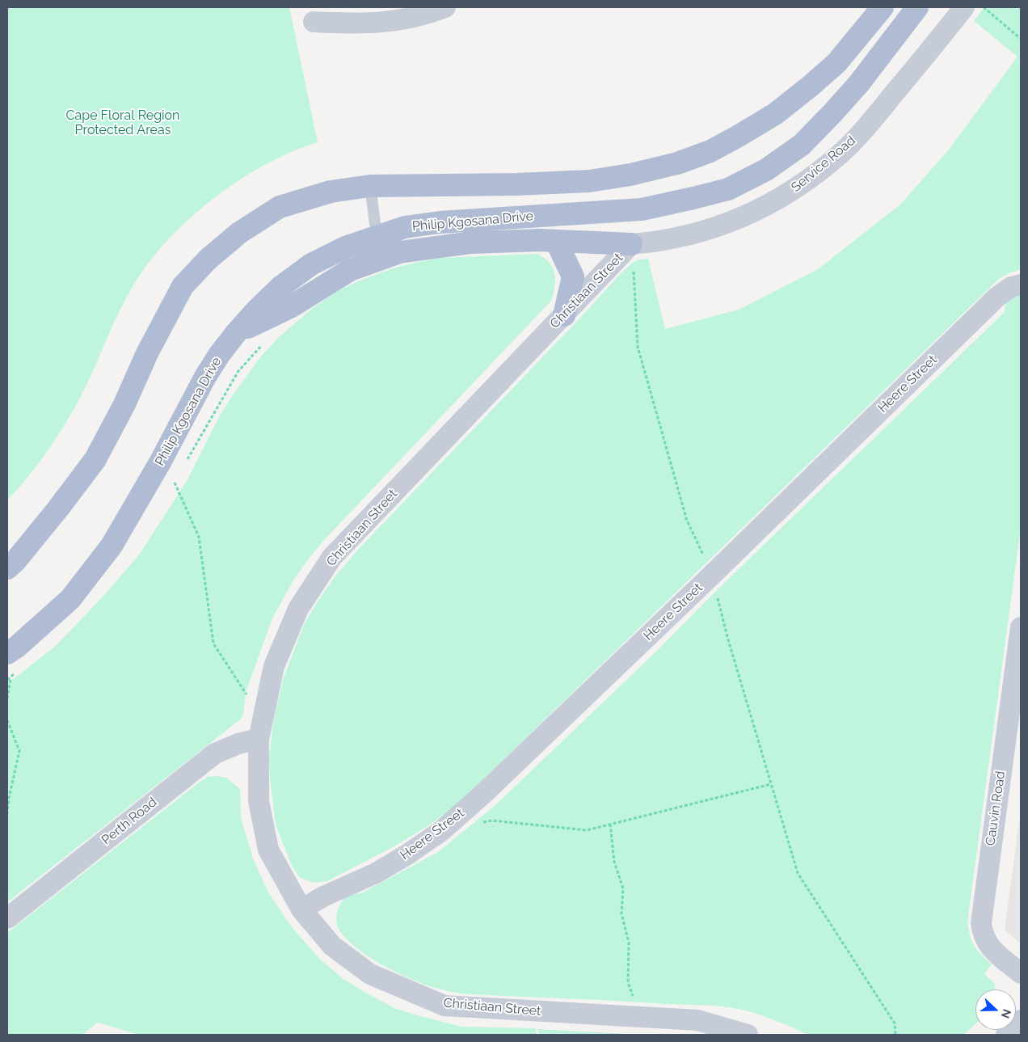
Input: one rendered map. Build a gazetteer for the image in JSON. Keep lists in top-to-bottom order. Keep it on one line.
{"streets":{"main road":["Philip Kgosana Drive"],"street":["Service Road","Christiaan Street","Heere Street","Cauvin Road","Perth Road"]},"crossings":[["Service Road","Christiaan Street"],["Christiaan Street","Heere Street"],["Christiaan Street","Perth Road"]],"parks":["Cape Floral Region Protected Areas"],"north":"right"}
